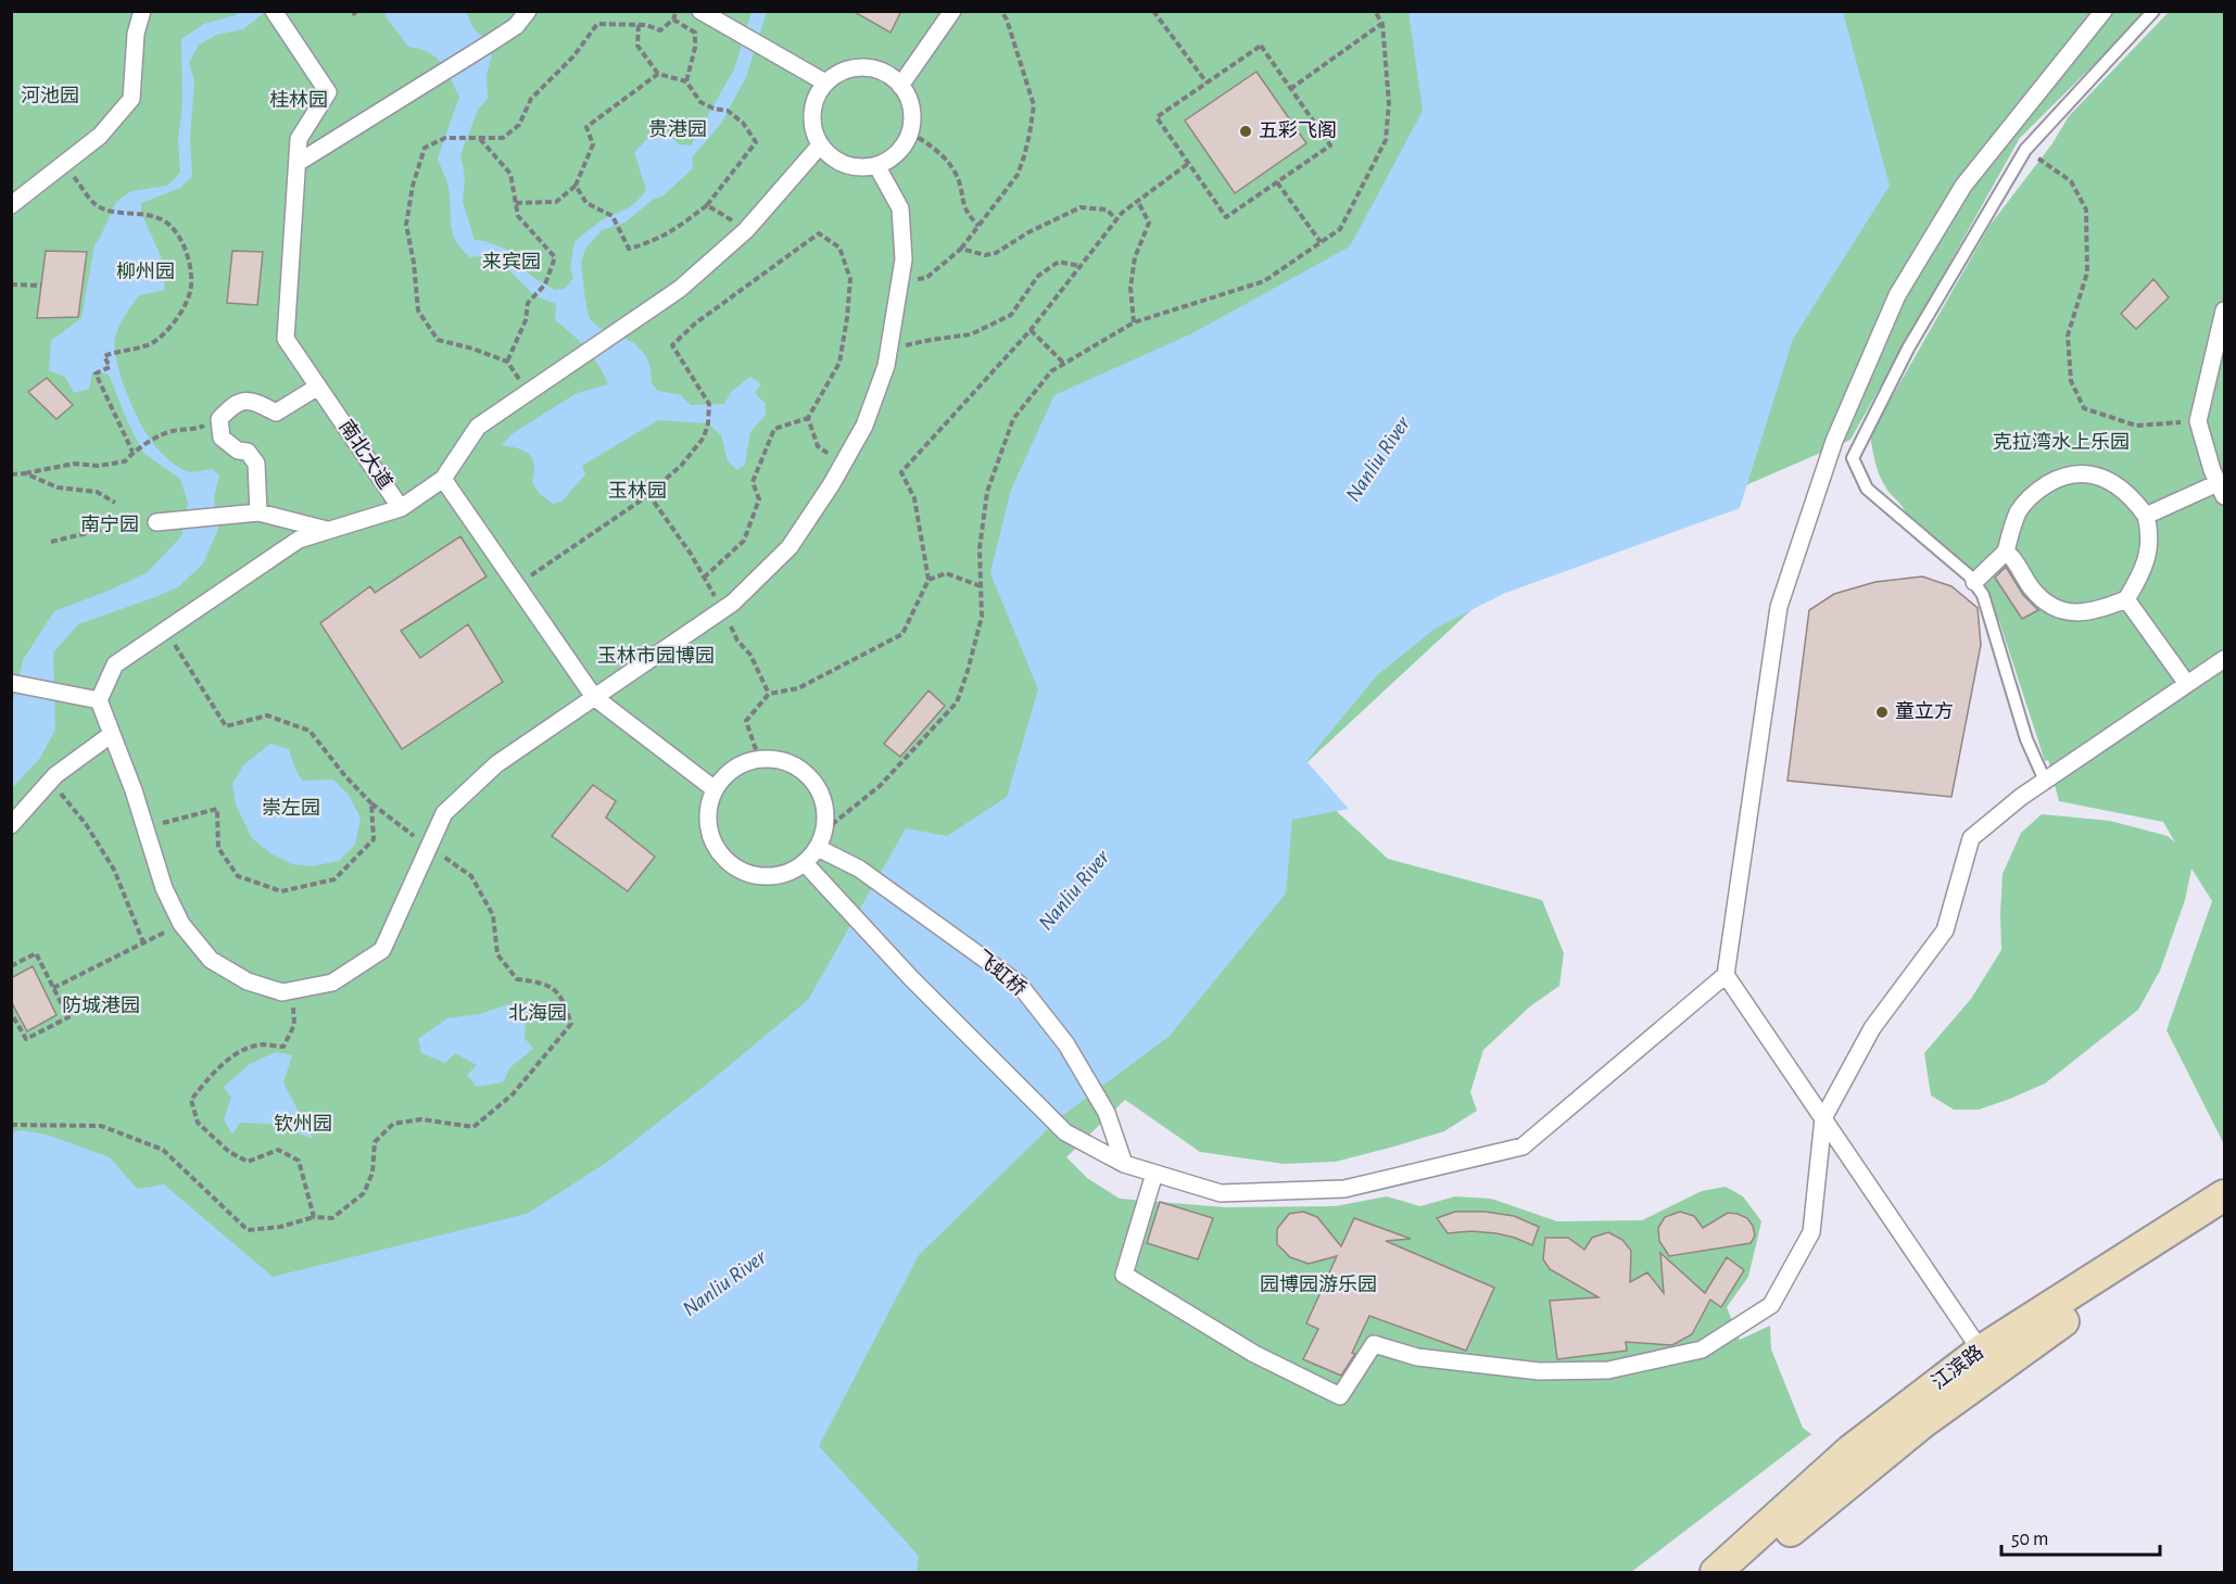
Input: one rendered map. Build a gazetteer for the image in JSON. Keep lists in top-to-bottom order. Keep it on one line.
{"streets":{"main road":["江滨路"],"street":["南北大道","飞虹桥"]},"water":["Nanliu River"],"parks":["河池园","桂林园","贵港园","来宾园","柳州园","克拉湾水上乐园","玉林园","南宁园","玉林市园博园","崇左园","防城港园","北海园","钦州园","园博园游乐园"],"places":["五彩飞阁","童立方"],"scale_bar":"50 m"}
